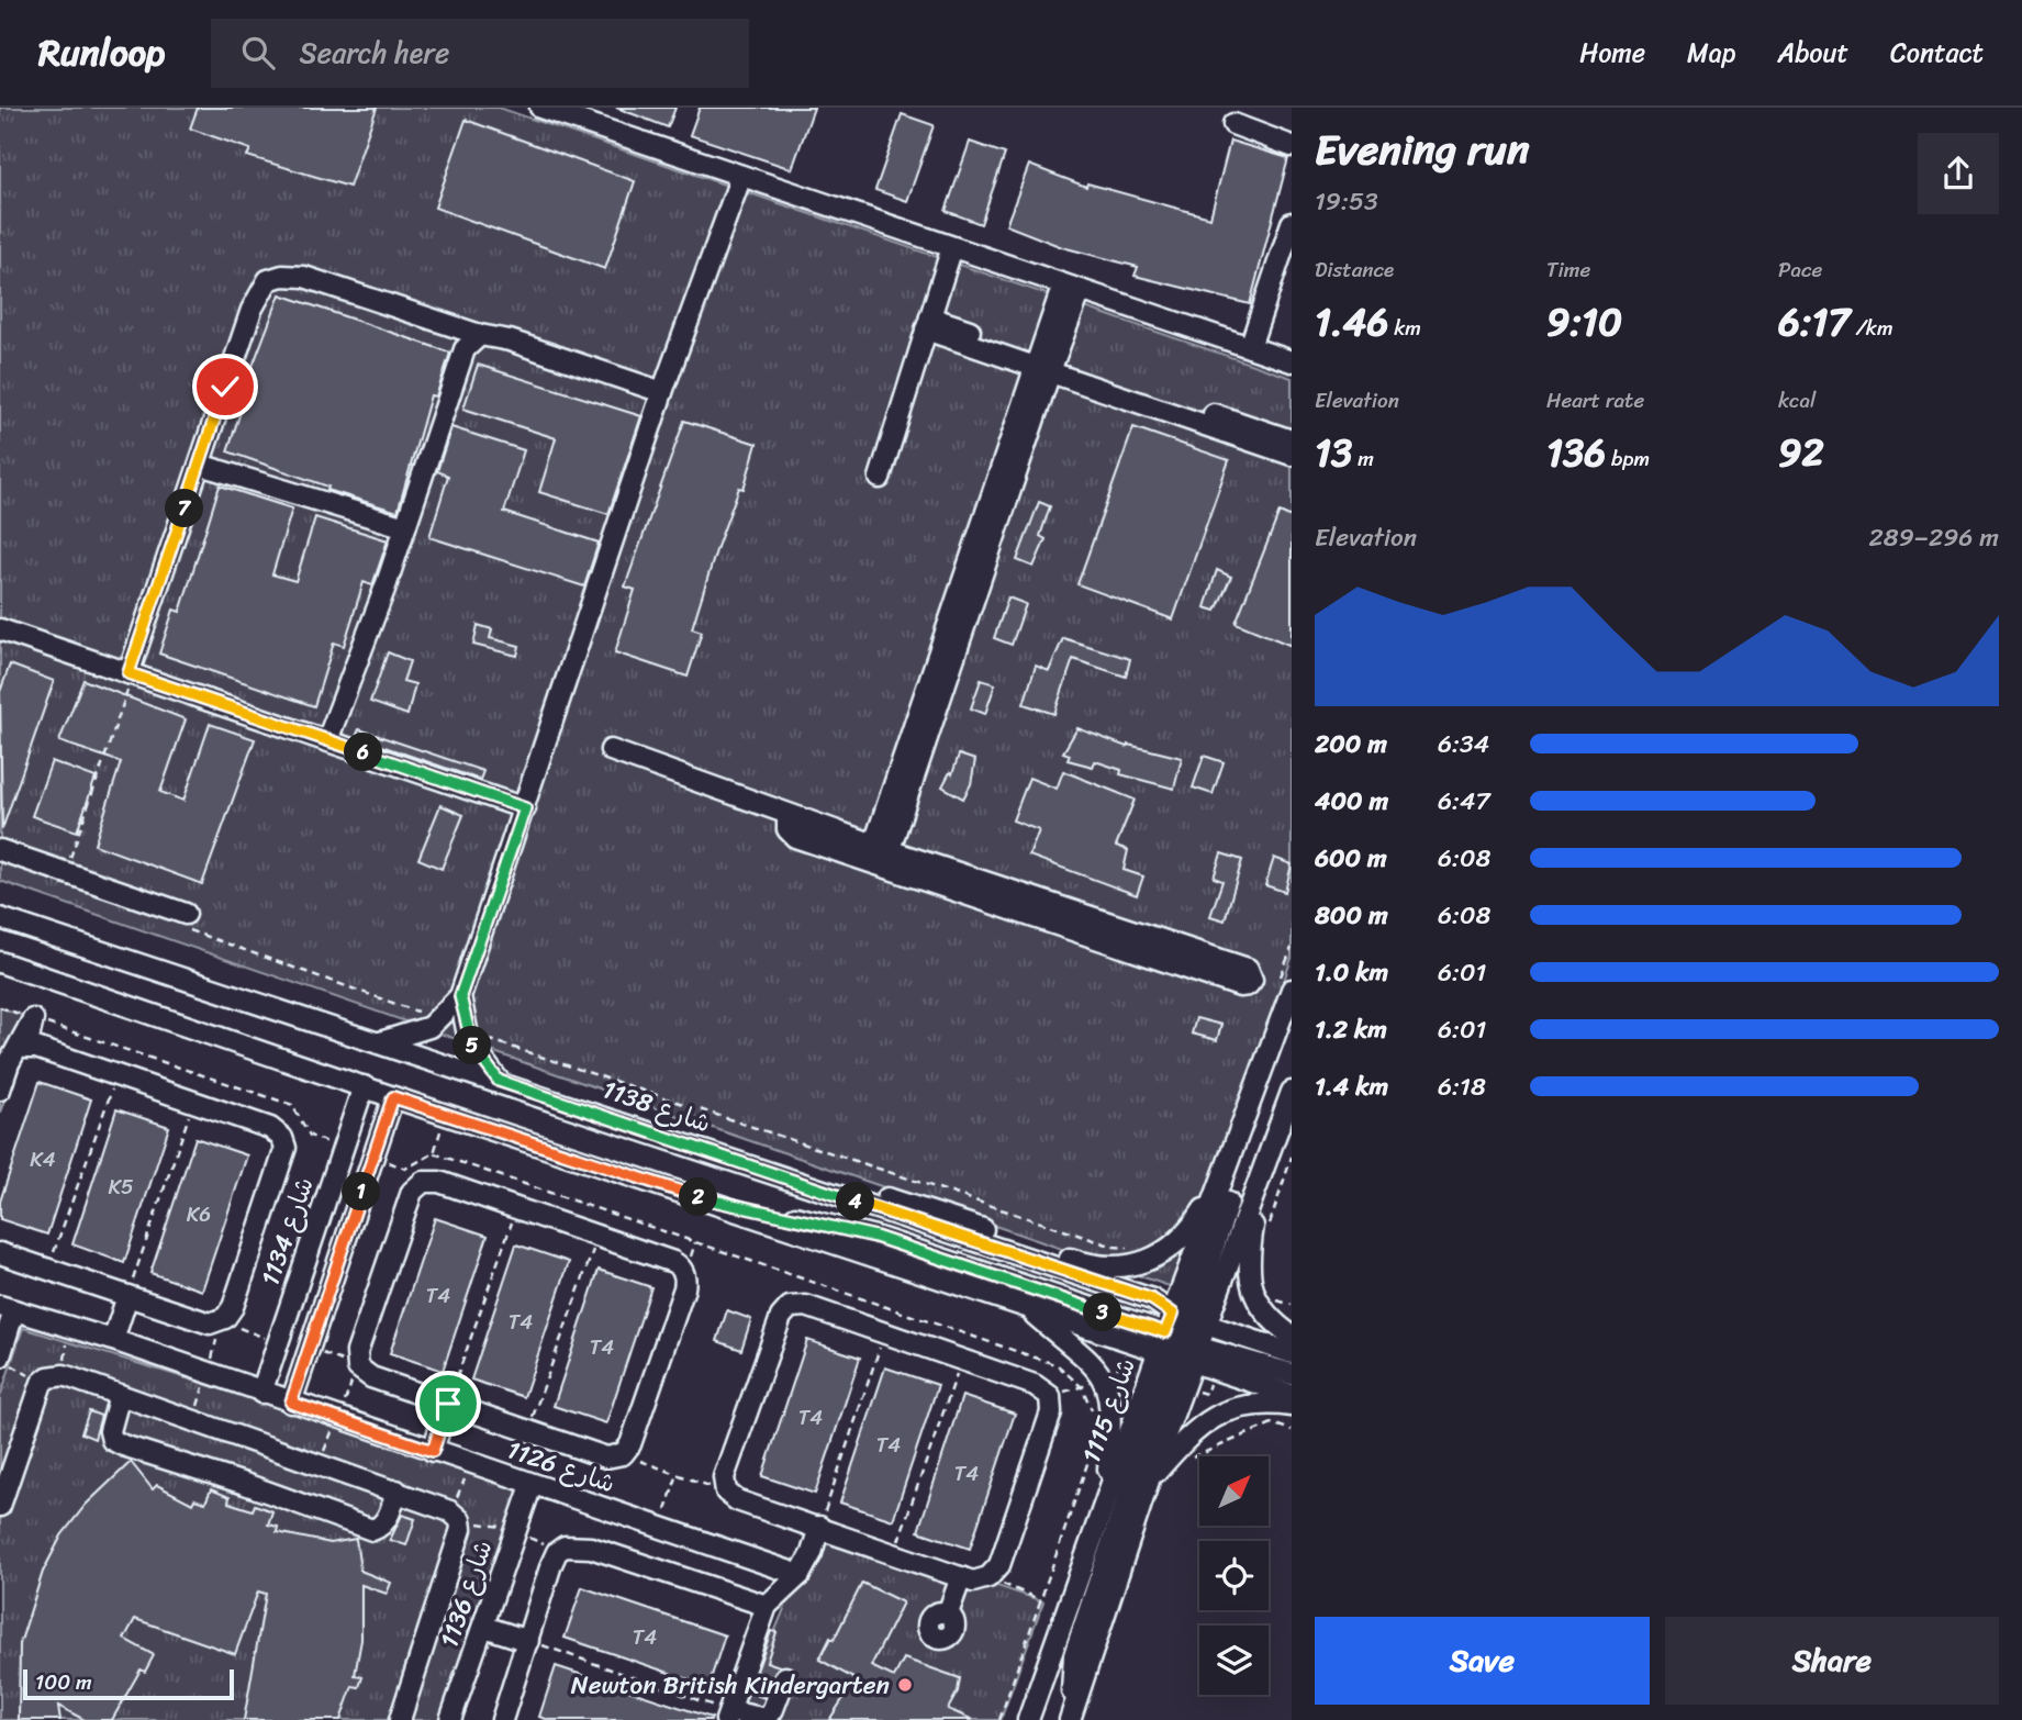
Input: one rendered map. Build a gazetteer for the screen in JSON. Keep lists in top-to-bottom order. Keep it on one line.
{"streets":{"street":["شارع 1138","شارع 1134","شارع 1115","شارع 1126","شارع 1136"]},"crossings":[["شارع 1138","شارع 1134"],["شارع 1138","شارع 1115"],["شارع 1134","شارع 1126"],["شارع 1126","شارع 1136"]],"places":["Newton British Kindergarten"],"house_numbers":["K4","K5","K6","T4","T4","T4","T4","T4","T4","T4"],"scale_bar":"100 m","north":"top right","page":{"header":"Runloop","search":"Search here","nav":["Home","Map","About","Contact"],"heading":["Evening run","19:53"],"stats":[["Distance","1.46 km"],["Time","9:10"],["Pace","6:17 /km"],["Elevation","13 m"],["Heart rate","136 bpm"],["kcal","92"]],"pins":["7","6","5","1","2","4","3"],"chart":["Elevation","289–296 m"],"list":[{"name":"200 m","note":"6:34"},{"name":"400 m","note":"6:47"},{"name":"600 m","note":"6:08"},{"name":"800 m","note":"6:08"},{"name":"1.0 km","note":"6:01"},{"name":"1.2 km","note":"6:01"},{"name":"1.4 km","note":"6:18"}],"buttons":["Save","Share"],"scale":"100 m"}}
